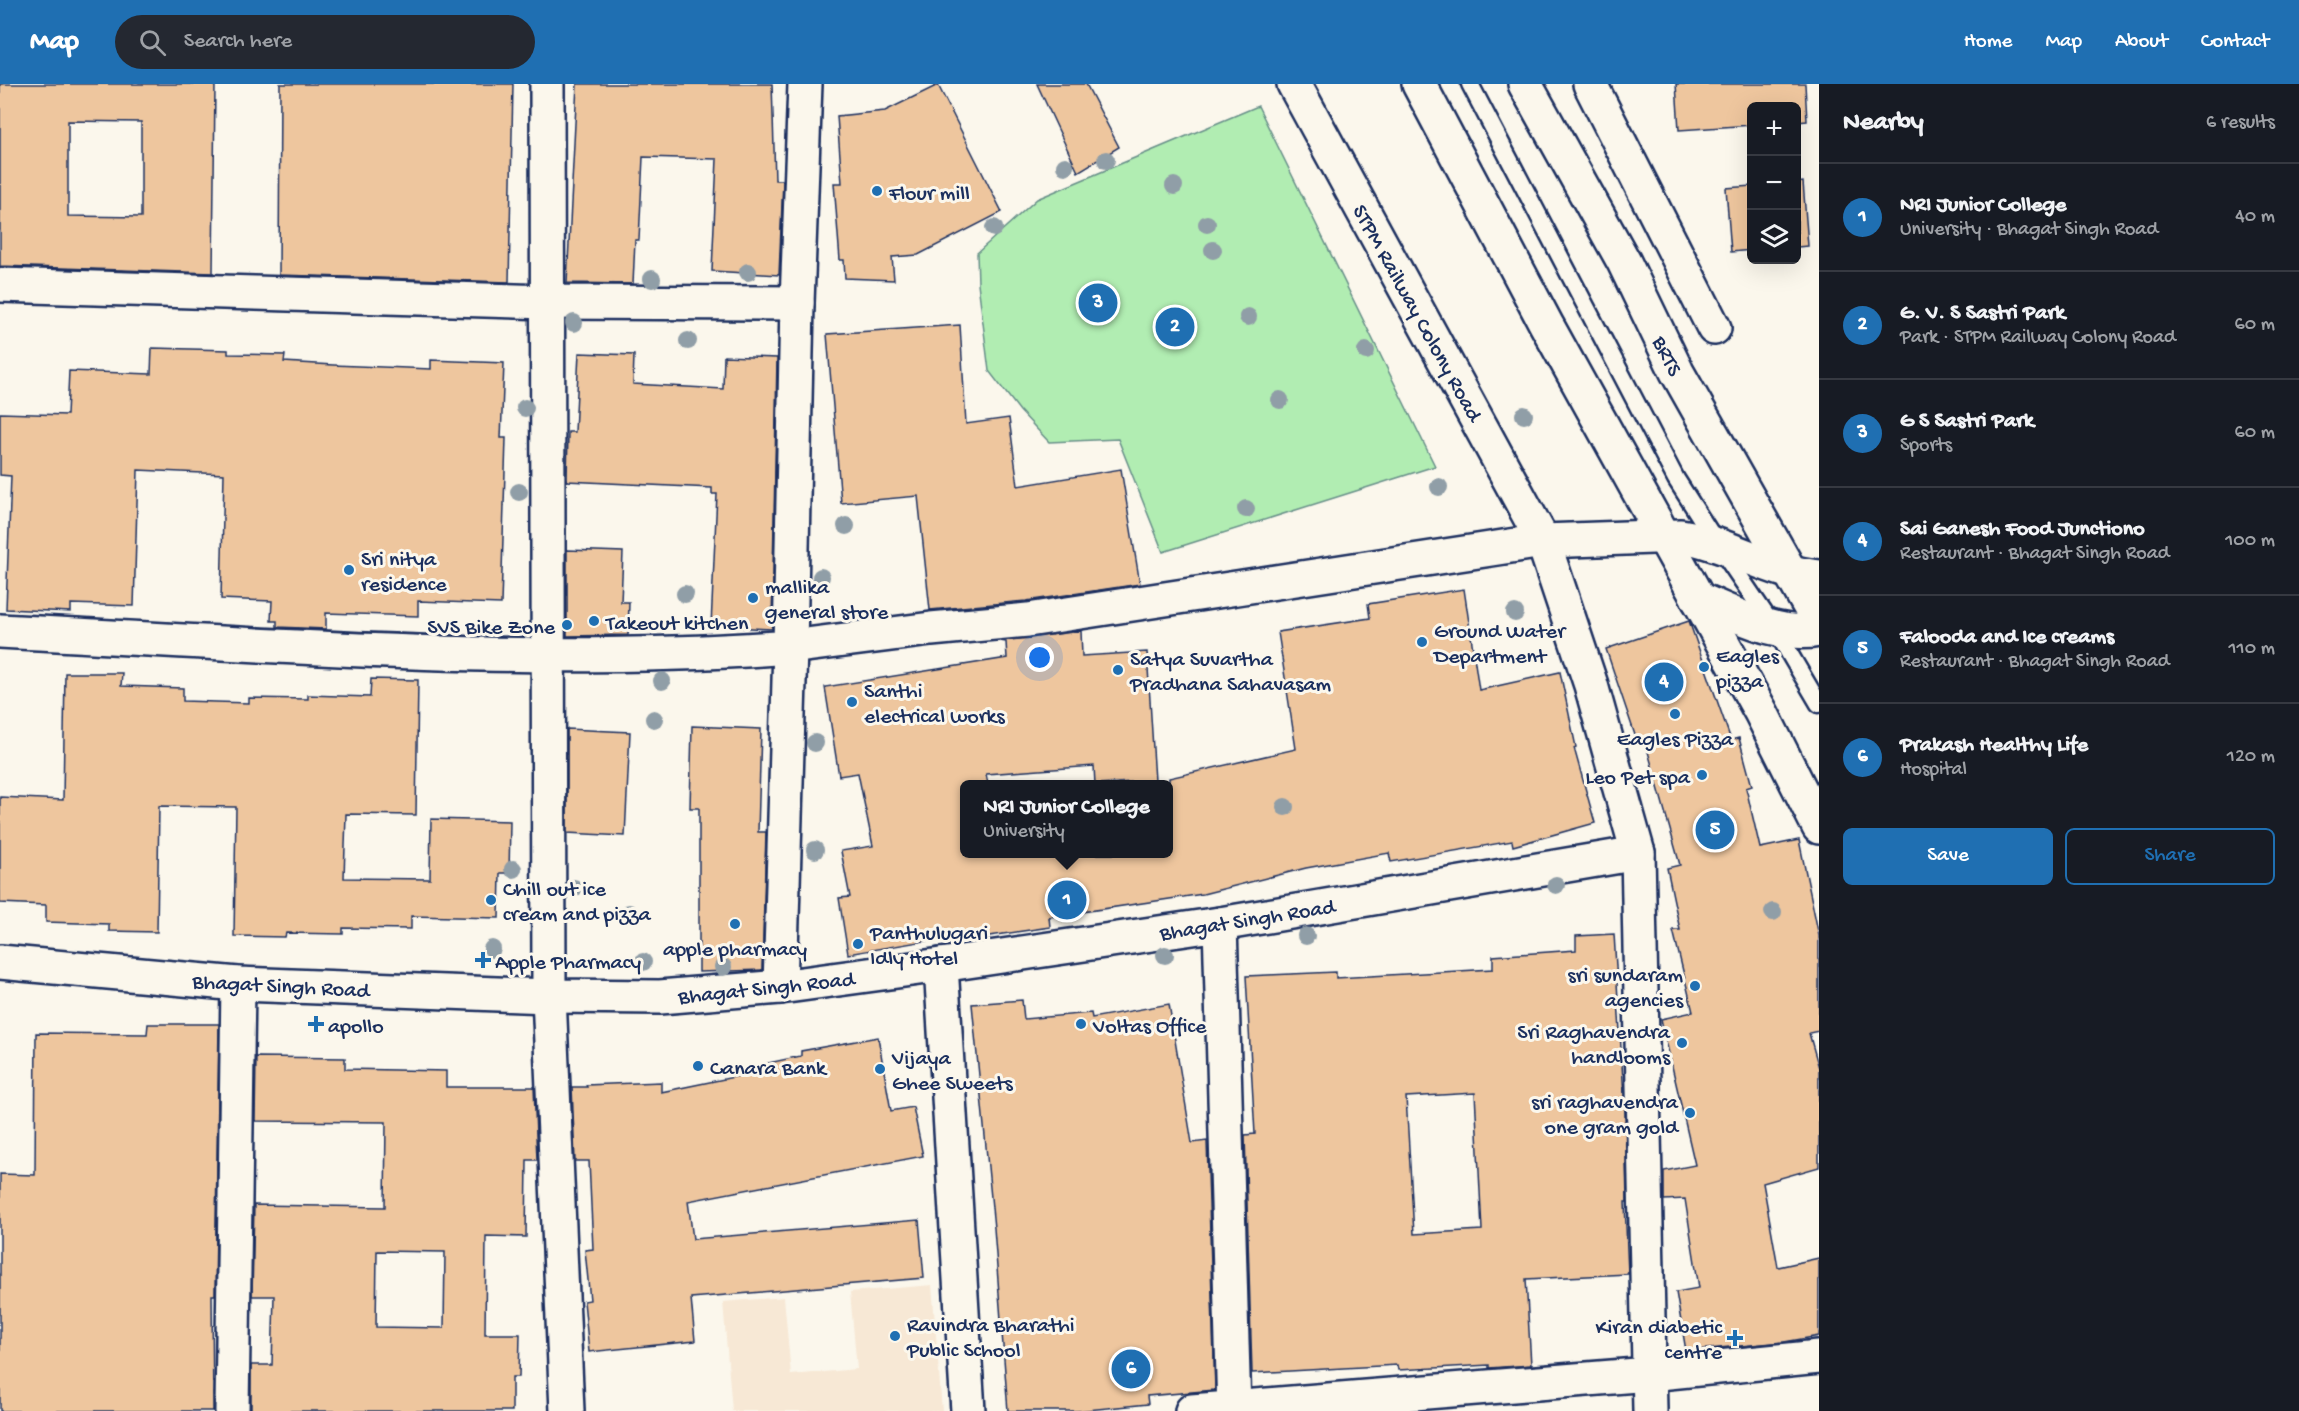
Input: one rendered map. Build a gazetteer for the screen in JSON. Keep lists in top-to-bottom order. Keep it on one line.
{"streets":{"street":["STPM Railway Colony Road","BRTS","Bhagat Singh Road"]},"crossings":[["STPM Railway Colony Road","Bhagat Singh Road"]],"places":{"other":["Flour mill","Sri nitya residence","mallika general store","Takeout kitchen","SVS Bike Zone","Ground Water Department","Eagles pizza","Satya Suvartha Pradhana Sahavasam","Santhi electrical works","Eagles Pizza","Leo Pet spa","Chill out ice cream and pizza","apple pharmacy","Panthulugari Idly Hotel","sri sundaram agencies","Voltas Office","Sri Raghavendra handlooms","Canara Bank","Vijaya Ghee Sweets","sri raghavendra one gram gold","Ravindra Bharathi Public School"],"health":["Apple Pharmacy","apollo","Kiran diabetic centre"]},"page":{"header":"Map","search":"Search here","nav":["Home","Map","About","Contact"],"heading":["Nearby","6 results"],"map_buttons":["+","−"],"list":[{"mark":"1","name":"NRI Junior College","note":"University · Bhagat Singh Road","value":"40 m"},{"mark":"2","name":"G. V. S Sastri Park","note":"Park · STPM Railway Colony Road","value":"60 m"},{"mark":"3","name":"G S Sastri Park","note":"Sports","value":"60 m"},{"mark":"4","name":"Sai Ganesh Food Junctiono","note":"Restaurant · Bhagat Singh Road","value":"100 m"},{"mark":"5","name":"Falooda and Ice creams","note":"Restaurant · Bhagat Singh Road","value":"110 m"},{"mark":"6","name":"Prakash Healthy Life","note":"Hospital","value":"120 m"}],"pins":["3","2","4","5","1","6"],"popup":["NRI Junior College","University"],"buttons":["Save","Share"]}}
